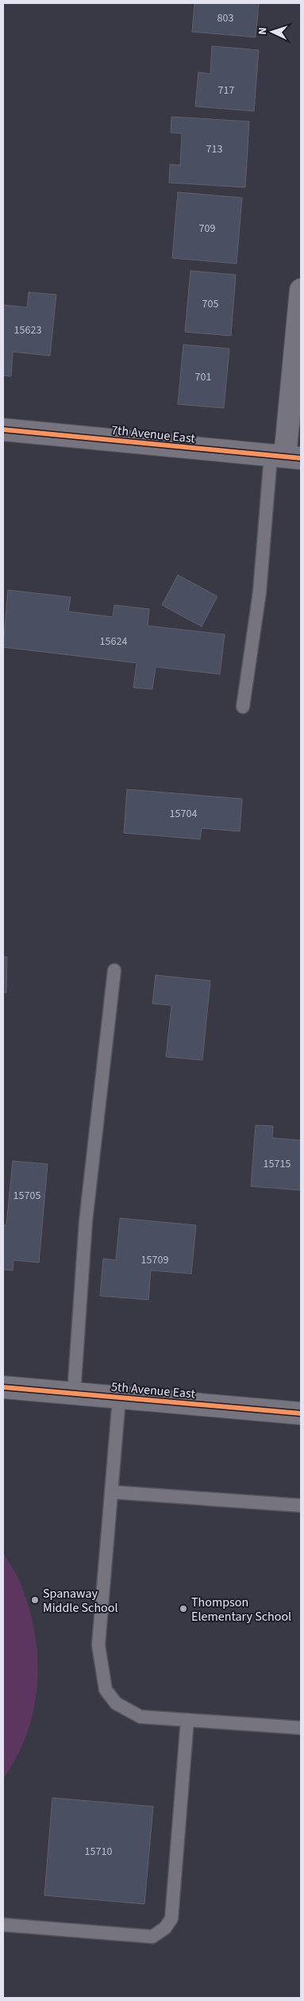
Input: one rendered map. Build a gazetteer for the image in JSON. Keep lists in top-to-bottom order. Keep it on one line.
{"streets":{"street":["7th Avenue East","5th Avenue East"]},"places":["Spanaway Middle School","Thompson Elementary School"],"house_numbers":["803","717","713","709","705","15623","701","15624","15704","15715","15705","15709","15710"],"north":"left"}
